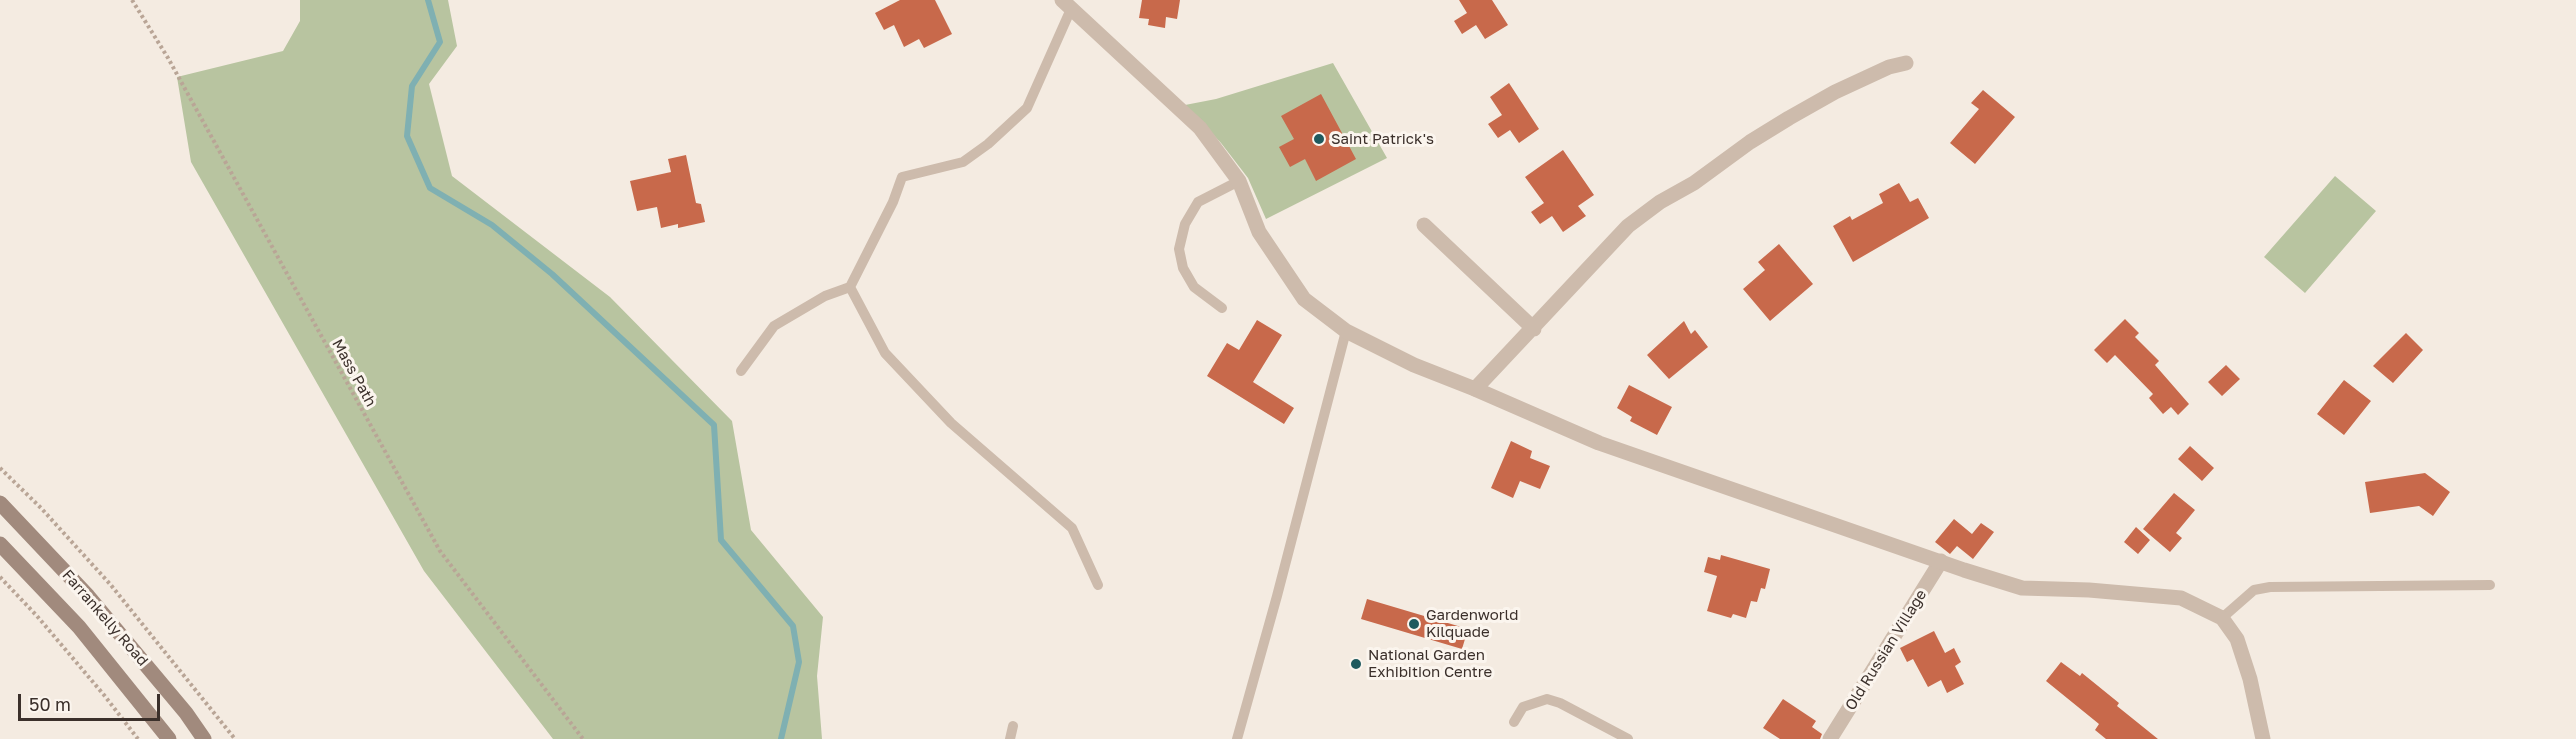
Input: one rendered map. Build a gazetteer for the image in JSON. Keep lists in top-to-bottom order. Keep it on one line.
{"streets":{"main road":["Farrankelly Road"],"street":["Old Russian Village"],"path":["Mass Path"]},"places":["Saint Patrick's","Gardenworld Kilquade","National Garden Exhibition Centre"],"scale_bar":"50 m"}
